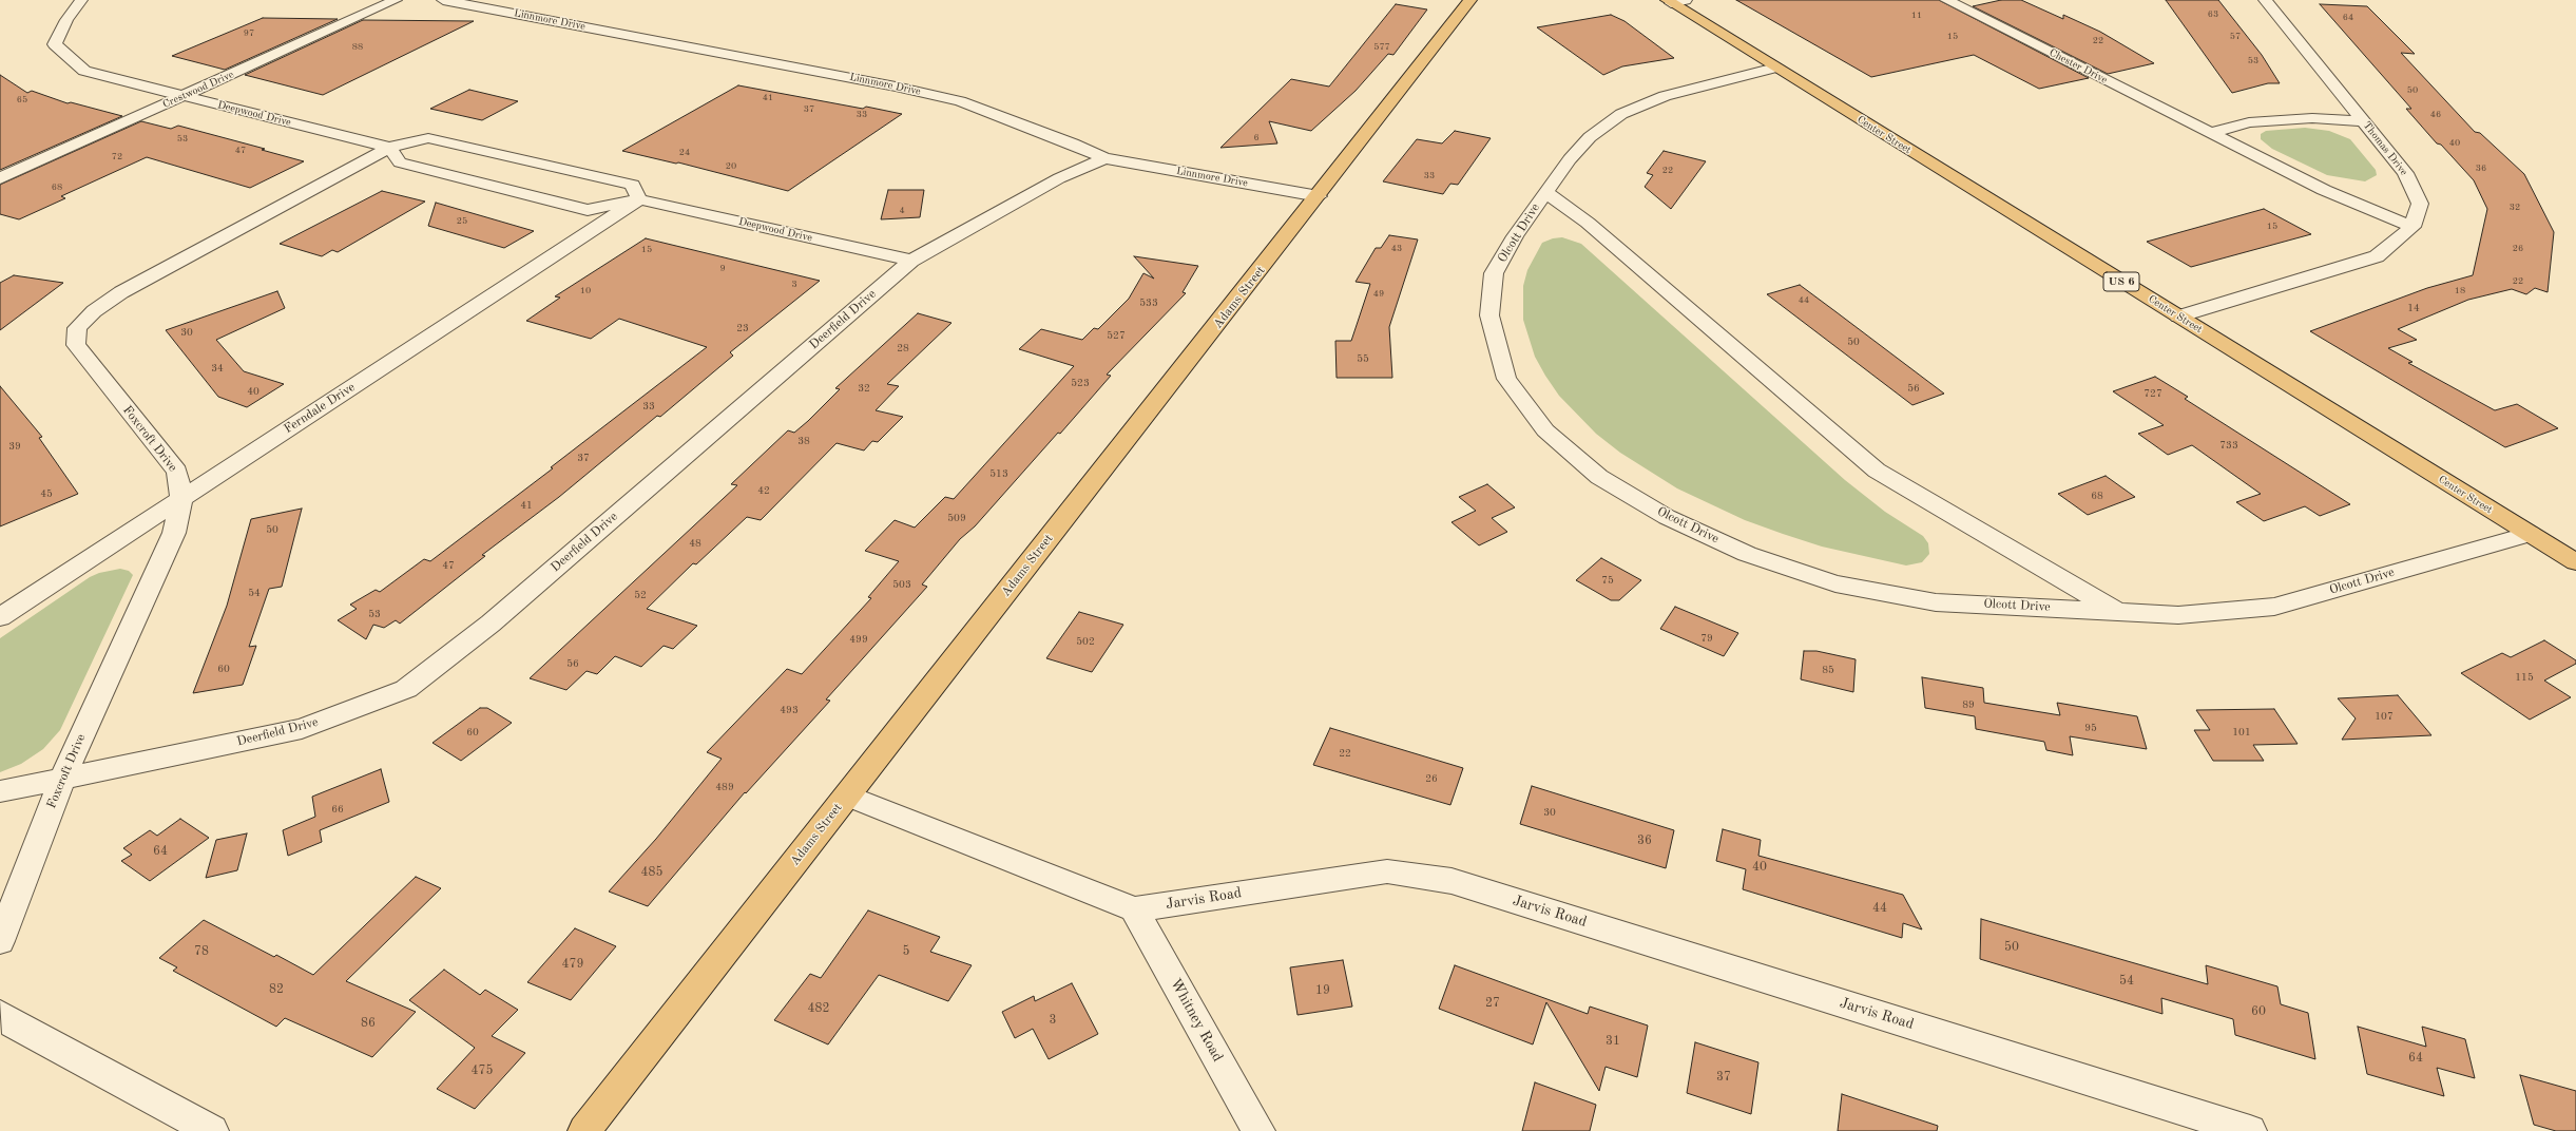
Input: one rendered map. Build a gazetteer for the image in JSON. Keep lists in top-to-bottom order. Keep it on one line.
{"streets":{"main road":["Center Street","US 6","Adams Street"],"street":["Linnmore Drive","Chester Drive","Crestwood Drive","Deepwood Drive","Thomas Drive","Olcott Drive","Deerfield Drive","Ferndale Drive","Foxcroft Drive","Jarvis Road","Whitney Road"]},"crossings":[["Linnmore Drive","Adams Street"],["Linnmore Drive","Deerfield Drive"],["Chester Drive","Thomas Drive"],["Crestwood Drive","Deepwood Drive"],["Deepwood Drive","Deerfield Drive"],["Deepwood Drive","Ferndale Drive"],["Deepwood Drive","Foxcroft Drive"],["Center Street","Olcott Drive"],["Deerfield Drive","Foxcroft Drive"],["Ferndale Drive","Foxcroft Drive"],["Jarvis Road","Whitney Road"]],"house_numbers":["63","11","64","97","15","57","22","88","577","53","50","41","65","37","33","46","6","53","40","47","24","72","20","36","22","33","68","32","4","25","15","43","26","15","9","22","3","10","18","49","44","533","14","23","30","527","50","28","55","34","523","32","56","40","727","33","38","733","39","37","513","42","45","68","41","509","50","48","47","75","503","54","52","53","79","499","502","56","60","85","115","89","493","107","95","60","101","22","26","489","66","30","36","64","40","485","44","50","78","5","479","54","82","19","27","482","60","3","86","31","64","475","37"]}
